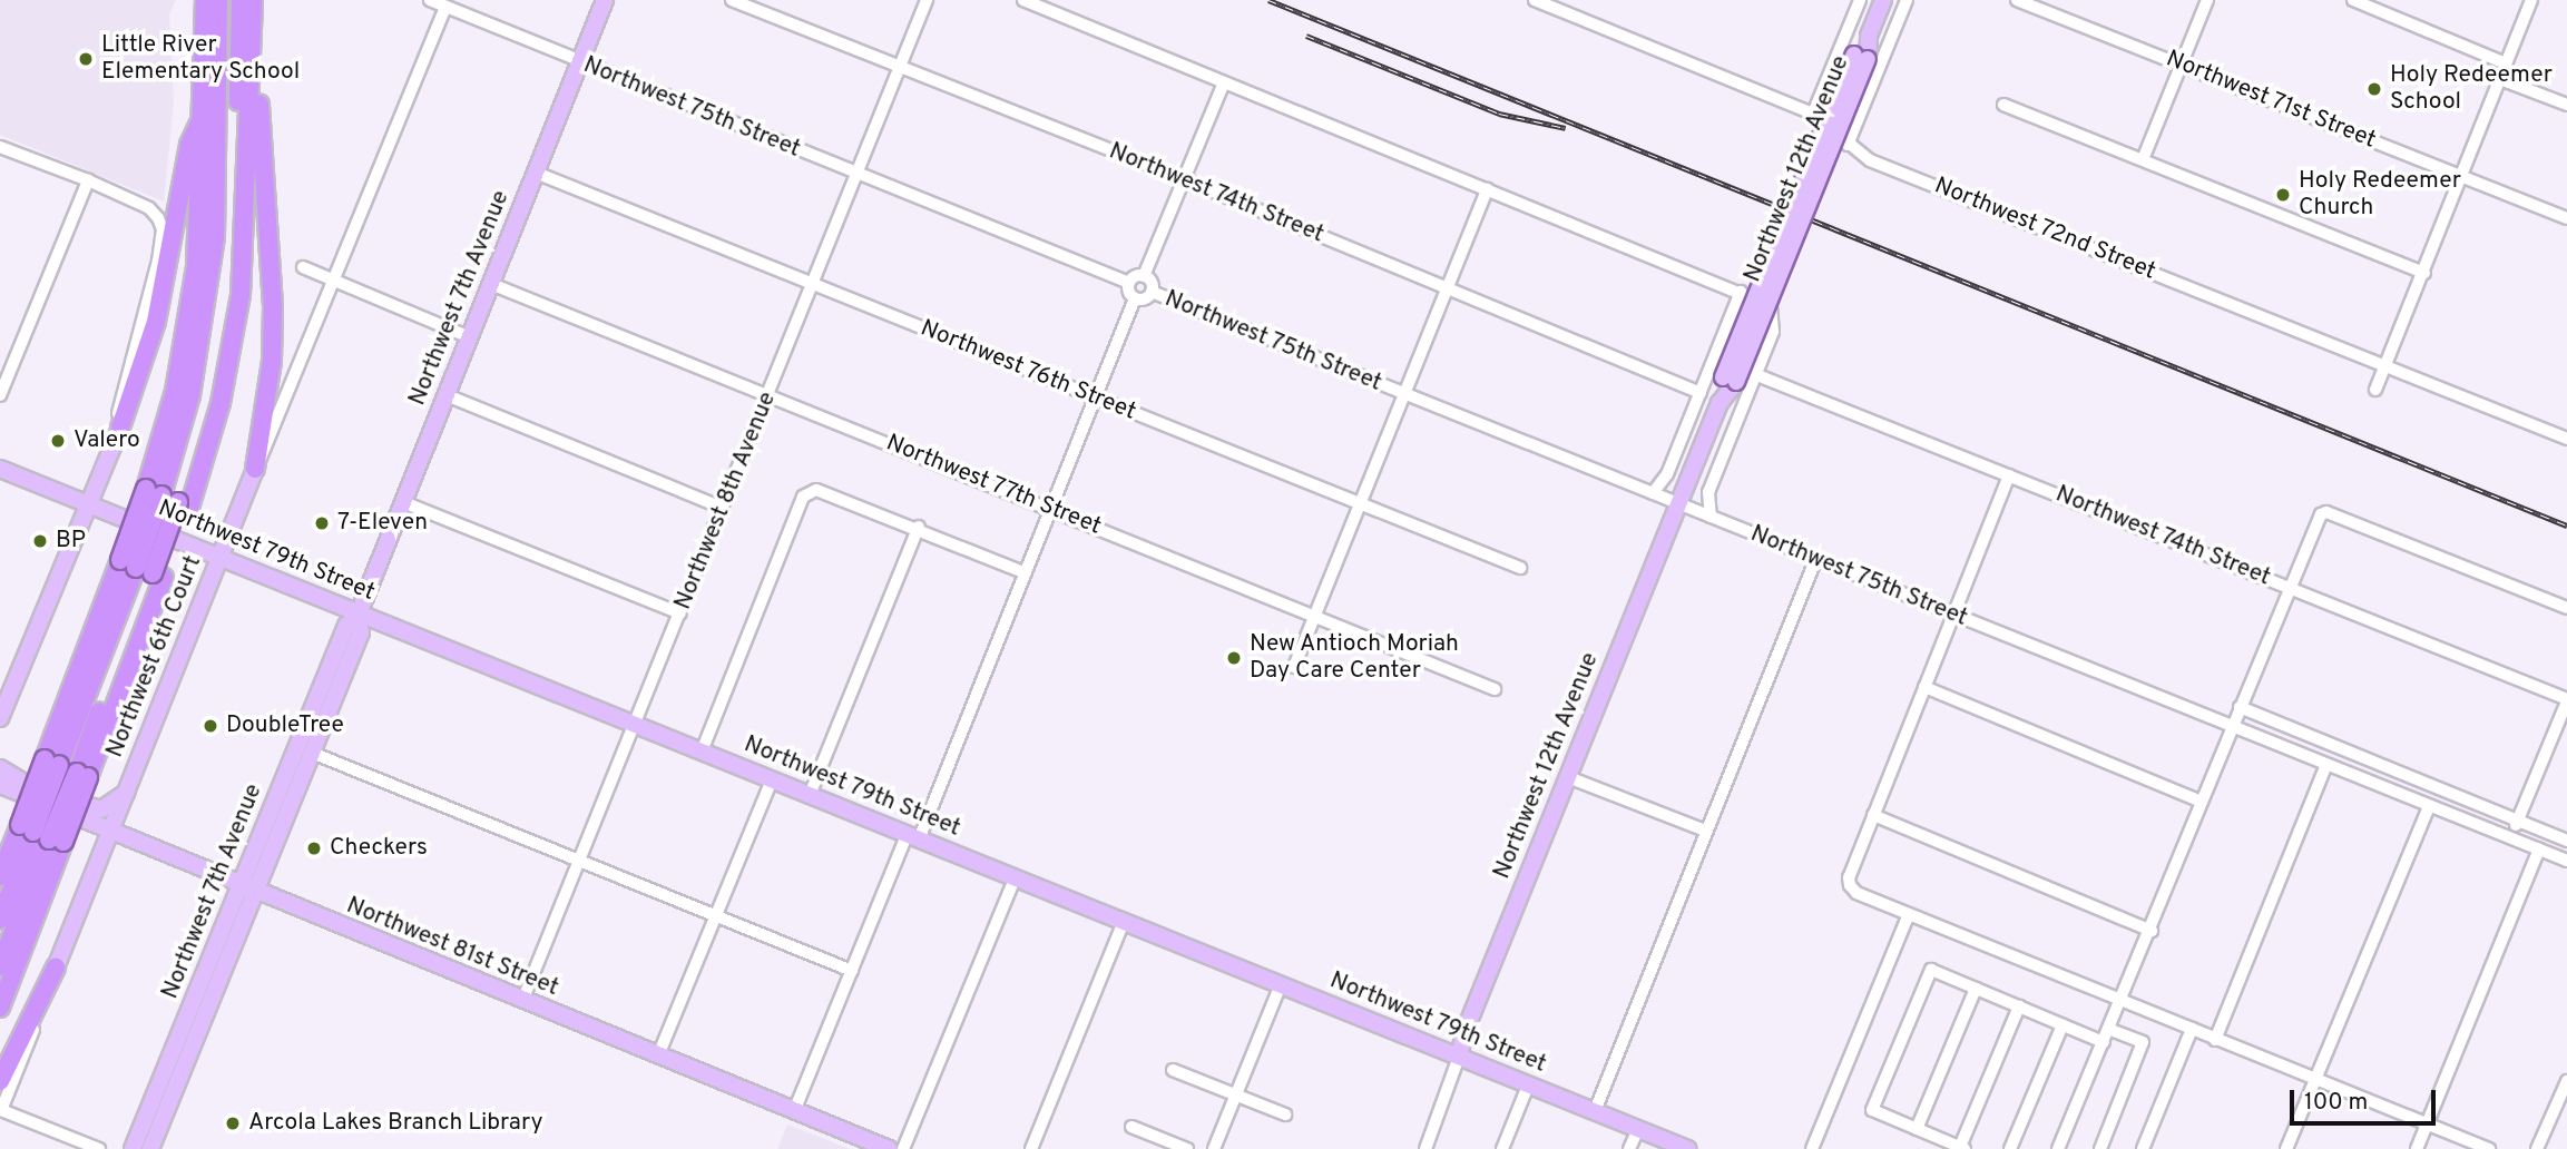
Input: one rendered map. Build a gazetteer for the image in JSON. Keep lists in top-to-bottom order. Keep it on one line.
{"streets":{"main road":["Northwest 12th Avenue","Northwest 7th Avenue","Northwest 79th Street","Northwest 6th Court","Northwest 81st Street"],"street":["Northwest 71st Street","Northwest 75th Street","Northwest 74th Street","Northwest 72nd Street","Northwest 76th Street","Northwest 77th Street","Northwest 8th Avenue"]},"crossings":[["Northwest 75th Street","Northwest 12th Avenue"],["Northwest 75th Street","Northwest 7th Avenue"],["Northwest 75th Street","Northwest 8th Avenue"],["Northwest 75th Street","Northwest 6th Court"],["Northwest 12th Avenue","Northwest 74th Street"],["Northwest 12th Avenue","Northwest 72nd Street"],["Northwest 12th Avenue","Northwest 79th Street"],["Northwest 74th Street","Northwest 8th Avenue"],["Northwest 7th Avenue","Northwest 76th Street"],["Northwest 7th Avenue","Northwest 77th Street"],["Northwest 7th Avenue","Northwest 79th Street"],["Northwest 7th Avenue","Northwest 81st Street"],["Northwest 76th Street","Northwest 8th Avenue"],["Northwest 77th Street","Northwest 8th Avenue"],["Northwest 8th Avenue","Northwest 79th Street"],["Northwest 8th Avenue","Northwest 81st Street"],["Northwest 79th Street","Northwest 6th Court"],["Northwest 6th Court","Northwest 81st Street"]],"places":["Little River Elementary School","Holy Redeemer School","Holy Redeemer Church","Valero","7-Eleven","BP","New Antioch Moriah Day Care Center","DoubleTree","Checkers","Arcola Lakes Branch Library"],"scale_bar":"100 m"}
